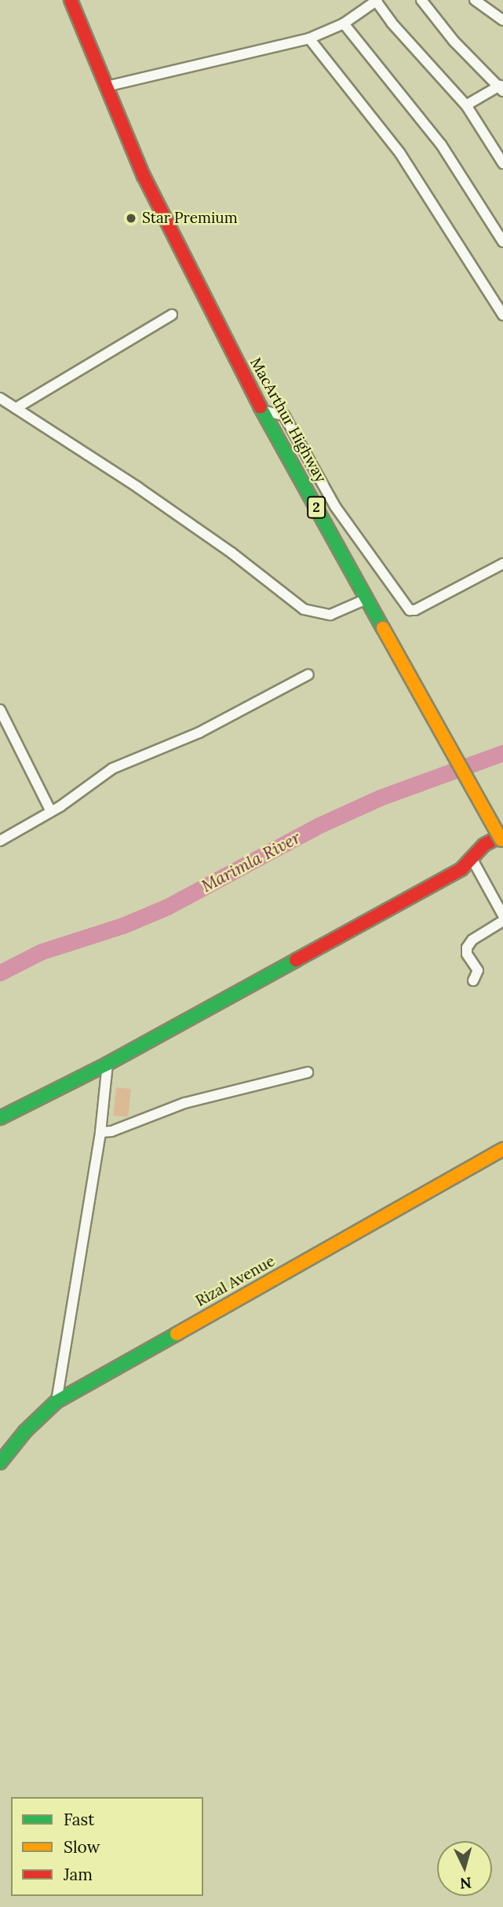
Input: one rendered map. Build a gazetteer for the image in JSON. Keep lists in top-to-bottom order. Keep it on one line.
{"streets":{"main road":["MacArthur Highway","2","Rizal Avenue"]},"water":["Marimla River"],"places":["Star Premium"],"legend":["Fast","Slow","Jam"],"north":"bottom"}
